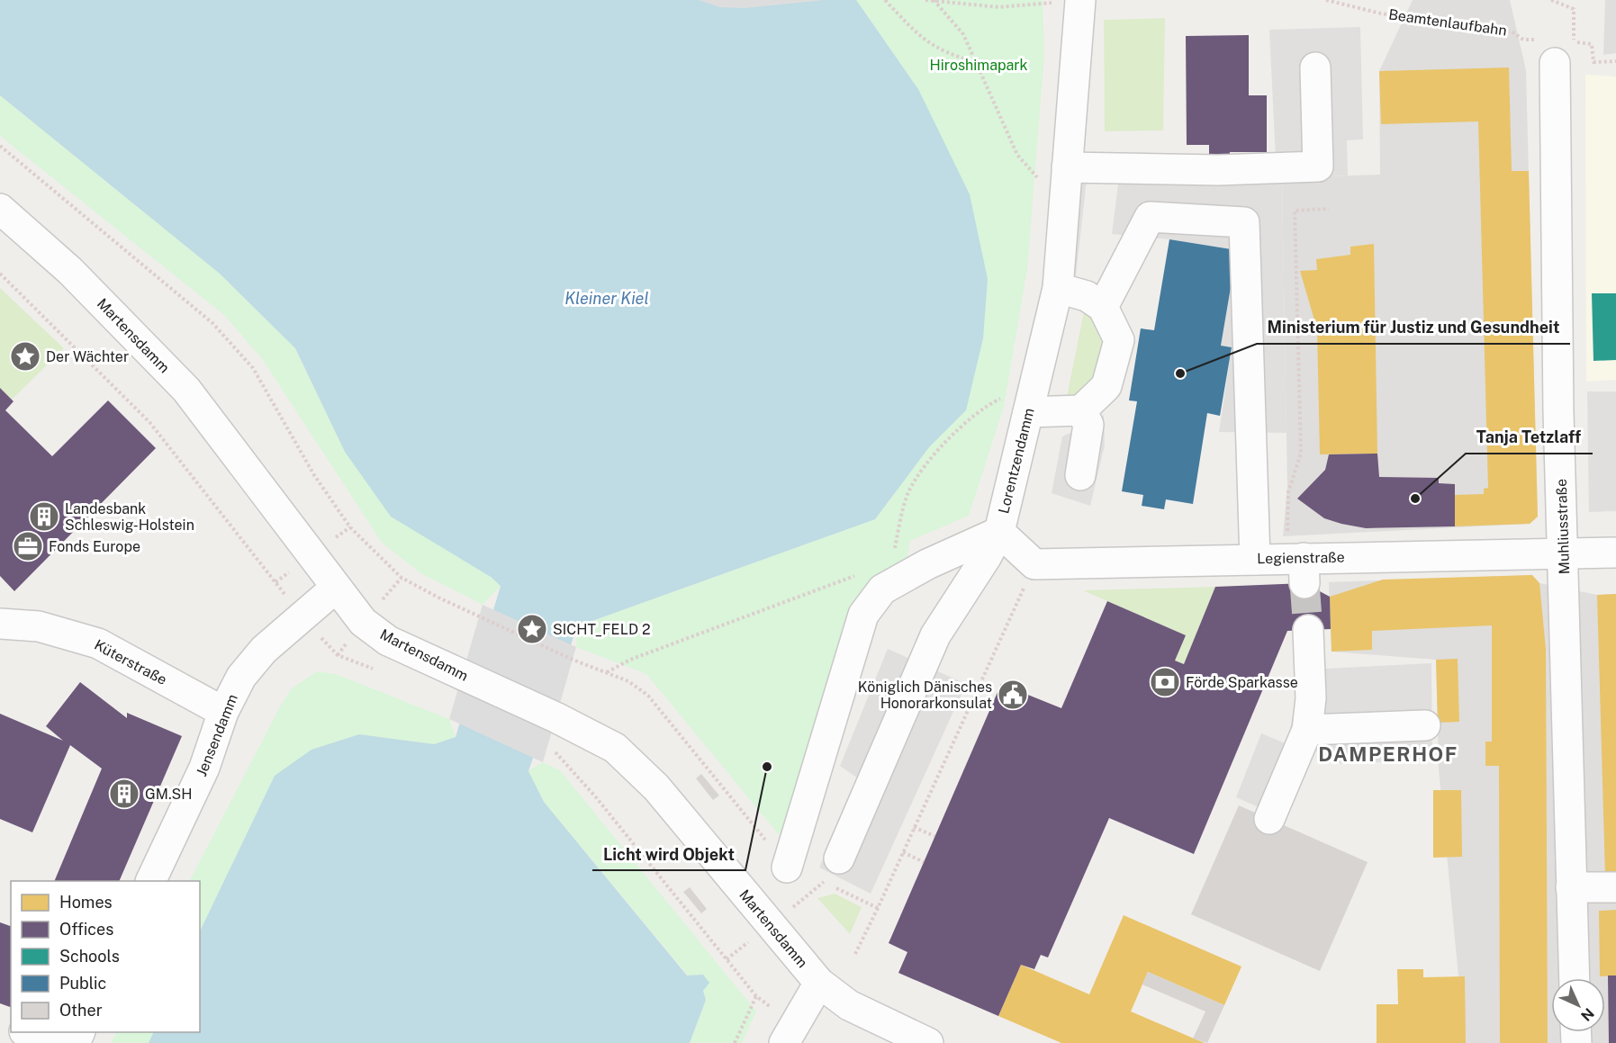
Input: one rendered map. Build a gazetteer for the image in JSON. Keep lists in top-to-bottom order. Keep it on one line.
{"streets":{"street":["Martensdamm","Lorentzendamm","Muhliusstraße","Legienstraße","Küterstraße","Jensendamm"],"path":["Beamtenlaufbahn"]},"crossings":[["Beamtenlaufbahn","Muhliusstraße"],["Martensdamm","Jensendamm"],["Muhliusstraße","Legienstraße"],["Küterstraße","Jensendamm"]],"districts":["DAMPERHOF"],"water":["Kleiner Kiel"],"parks":["Hiroshimapark"],"places":{"place":["Der Wächter","SICHT_FELD 2"],"other":["Ministerium für Justiz und Gesundheit","Tanja Tetzlaff","Licht wird Objekt"],"building":["Landesbank Schleswig-Holstein","GM.SH"],"office":["Fonds Europe"],"bank":["Förde Sparkasse"],"public building":["Königlich Dänisches Honorarkonsulat"]},"legend":["Homes","Offices","Schools","Public","Other"],"north":"bottom right"}
